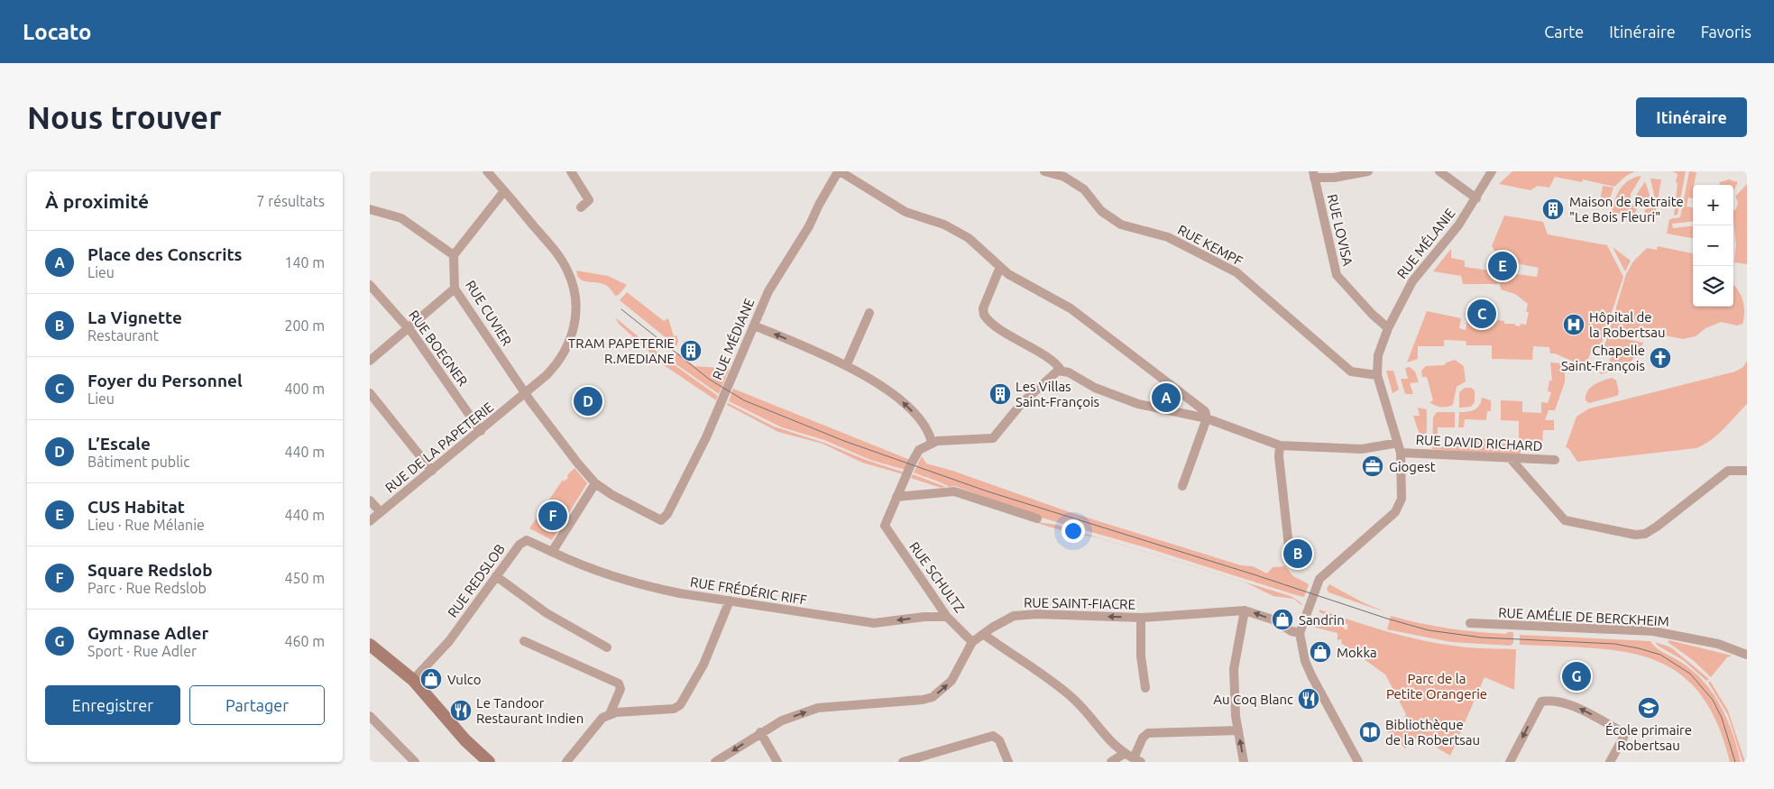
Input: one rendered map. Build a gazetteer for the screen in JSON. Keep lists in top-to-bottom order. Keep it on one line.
{"streets":{"street":["RUE LOVISA","RUE MÉLANIE","RUE KEMPF","RUE CUVIER","RUE MÉDIANE","RUE BOEGNER","RUE DAVID RICHARD","RUE DE LA PAPETERIE","RUE SCHULTZ","RUE REDSLOB","RUE FRÉDÉRIC RIFF","RUE SAINT-FIACRE","RUE AMÉLIE DE BERCKHEIM"]},"crossings":[["RUE LOVISA","RUE MÉLANIE"],["RUE MÉLANIE","RUE KEMPF"],["RUE MÉLANIE","RUE DAVID RICHARD"],["RUE MÉLANIE","RUE SAINT-FIACRE"],["RUE CUVIER","RUE MÉDIANE"],["RUE CUVIER","RUE DE LA PAPETERIE"],["RUE BOEGNER","RUE DE LA PAPETERIE"],["RUE SCHULTZ","RUE FRÉDÉRIC RIFF"],["RUE SCHULTZ","RUE SAINT-FIACRE"],["RUE REDSLOB","RUE FRÉDÉRIC RIFF"]],"one_way":["RUE FRÉDÉRIC RIFF"],"parks":["Parc de la Petite Orangerie"],"places":{"building":["Maison de Retraite \"Le Bois Fleuri\"","TRAM PAPETERIE R.MEDIANE","Les Villas Saint-François"],"hospital":["Hôpital de la Robertsau"],"church":["Chapelle Saint-François"],"office":["Giogest"],"shop":["Sandrin","Mokka","Vulco"],"restaurant":["Au Coq Blanc","Le Tandoor Restaurant Indien"],"school or university":["École primaire Robertsau"],"library":["Bibliothèque de la Robertsau"]},"page":{"header":"Locato","nav":["Carte","Itinéraire","Favoris"],"buttons":["Itinéraire",["Enregistrer","Partager"]],"title":"Nous trouver","heading":["À proximité","7 résultats"],"map_buttons":["+","−"],"list":[{"mark":"A","name":"Place des Conscrits","note":"Lieu","value":"140 m"},{"mark":"B","name":"La Vignette","note":"Restaurant","value":"200 m"},{"mark":"C","name":"Foyer du Personnel","note":"Lieu","value":"400 m"},{"mark":"D","name":"L’Escale","note":"Bâtiment public","value":"440 m"},{"mark":"E","name":"CUS Habitat","note":"Lieu · Rue Mélanie","value":"440 m"},{"mark":"F","name":"Square Redslob","note":"Parc · Rue Redslob","value":"450 m"},{"mark":"G","name":"Gymnase Adler","note":"Sport · Rue Adler","value":"460 m"}],"pins":["E","C","A","D","F","B","G"]}}
